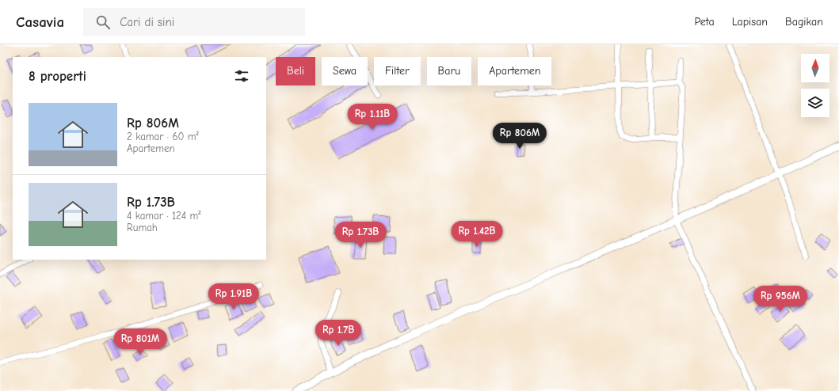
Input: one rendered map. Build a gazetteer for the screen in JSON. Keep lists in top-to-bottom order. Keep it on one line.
{"north":"top","page":{"header":"Casavia","search":"Cari di sini","nav":["Peta","Lapisan","Bagikan"],"chip":["Beli","Sewa","Filter","Baru","Apartemen"],"heading":"8 properti","list":[{"name":"Rp 806M","note":"2 kamar · 60 m² · Apartemen"},{"name":"Rp 1.73B","note":"4 kamar · 124 m² · Rumah"}],"price":["Rp 1.11B","Rp 806M","Rp 1.42B","Rp 1.73B","Rp 1.91B","Rp 956M","Rp 1.7B","Rp 801M"]}}
